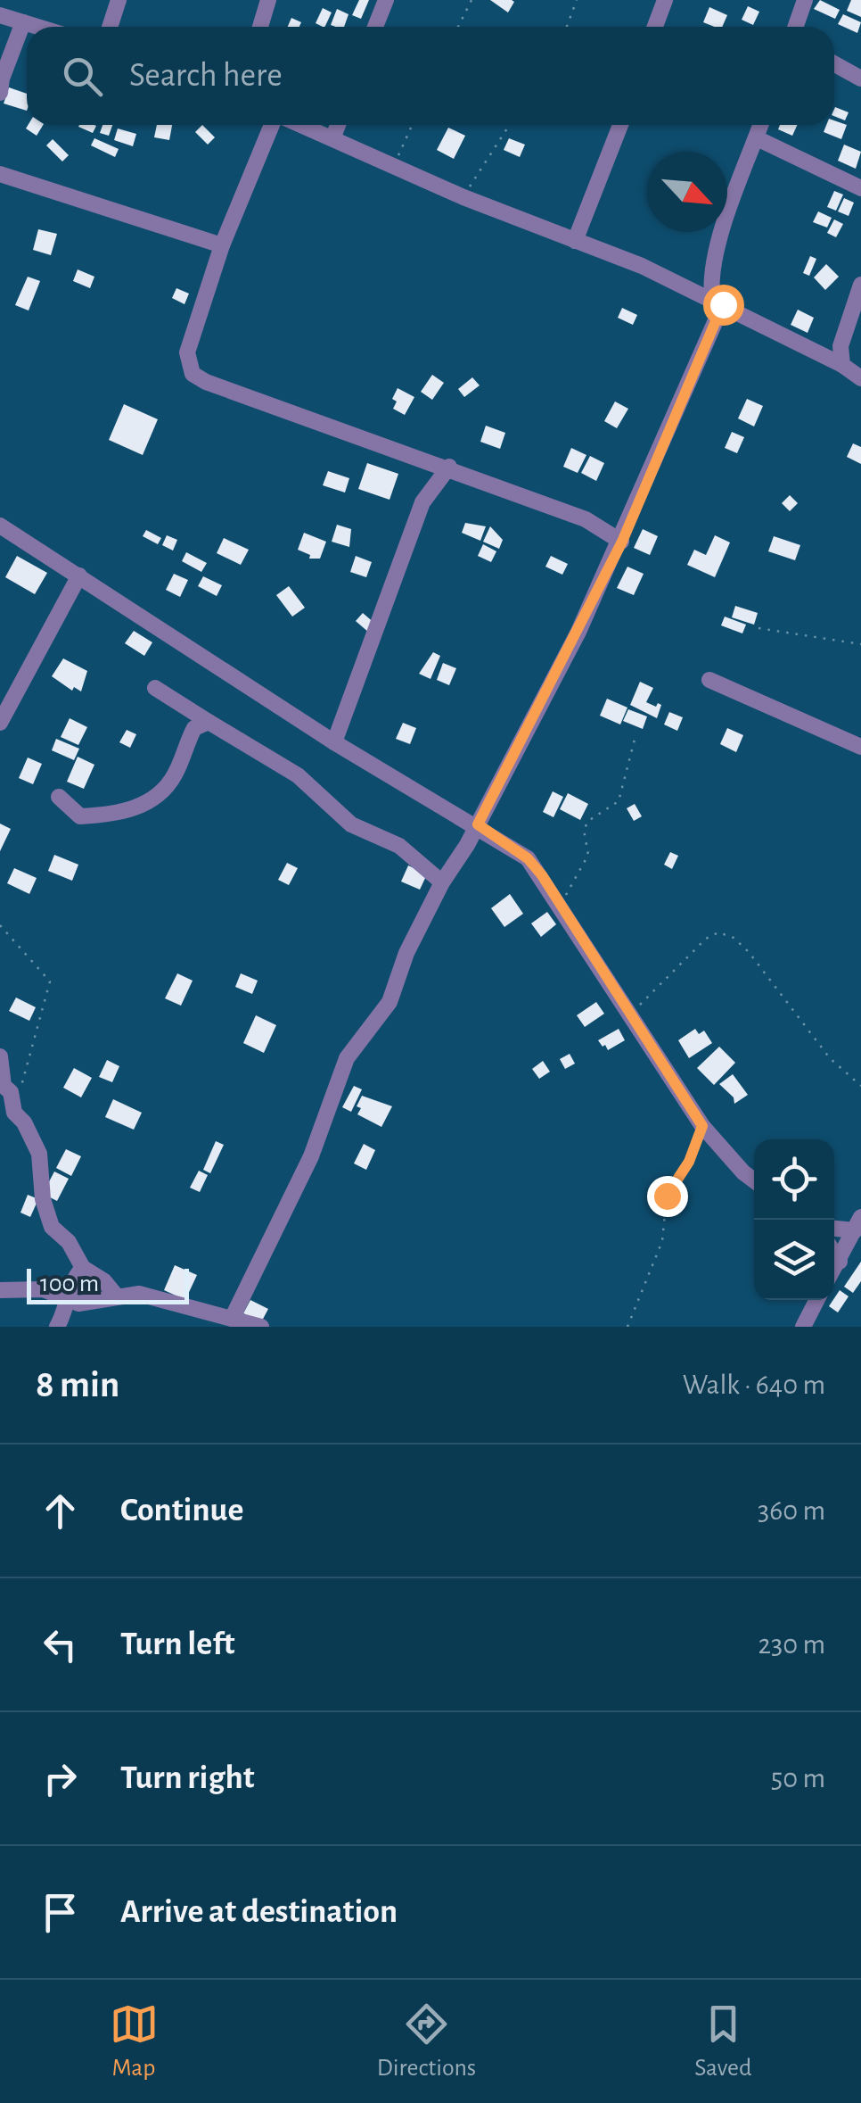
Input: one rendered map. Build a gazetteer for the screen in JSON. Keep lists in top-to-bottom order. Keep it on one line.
{"scale_bar":"100 m","north":"bottom right","page":{"search":"Search here","scale":"100 m","heading":["8 min","Walk · 640 m"],"list":[["Continue","360 m"],["Turn left","230 m"],["Turn right","50 m"],"Arrive at destination"],"nav":["Map","Directions","Saved"]}}
